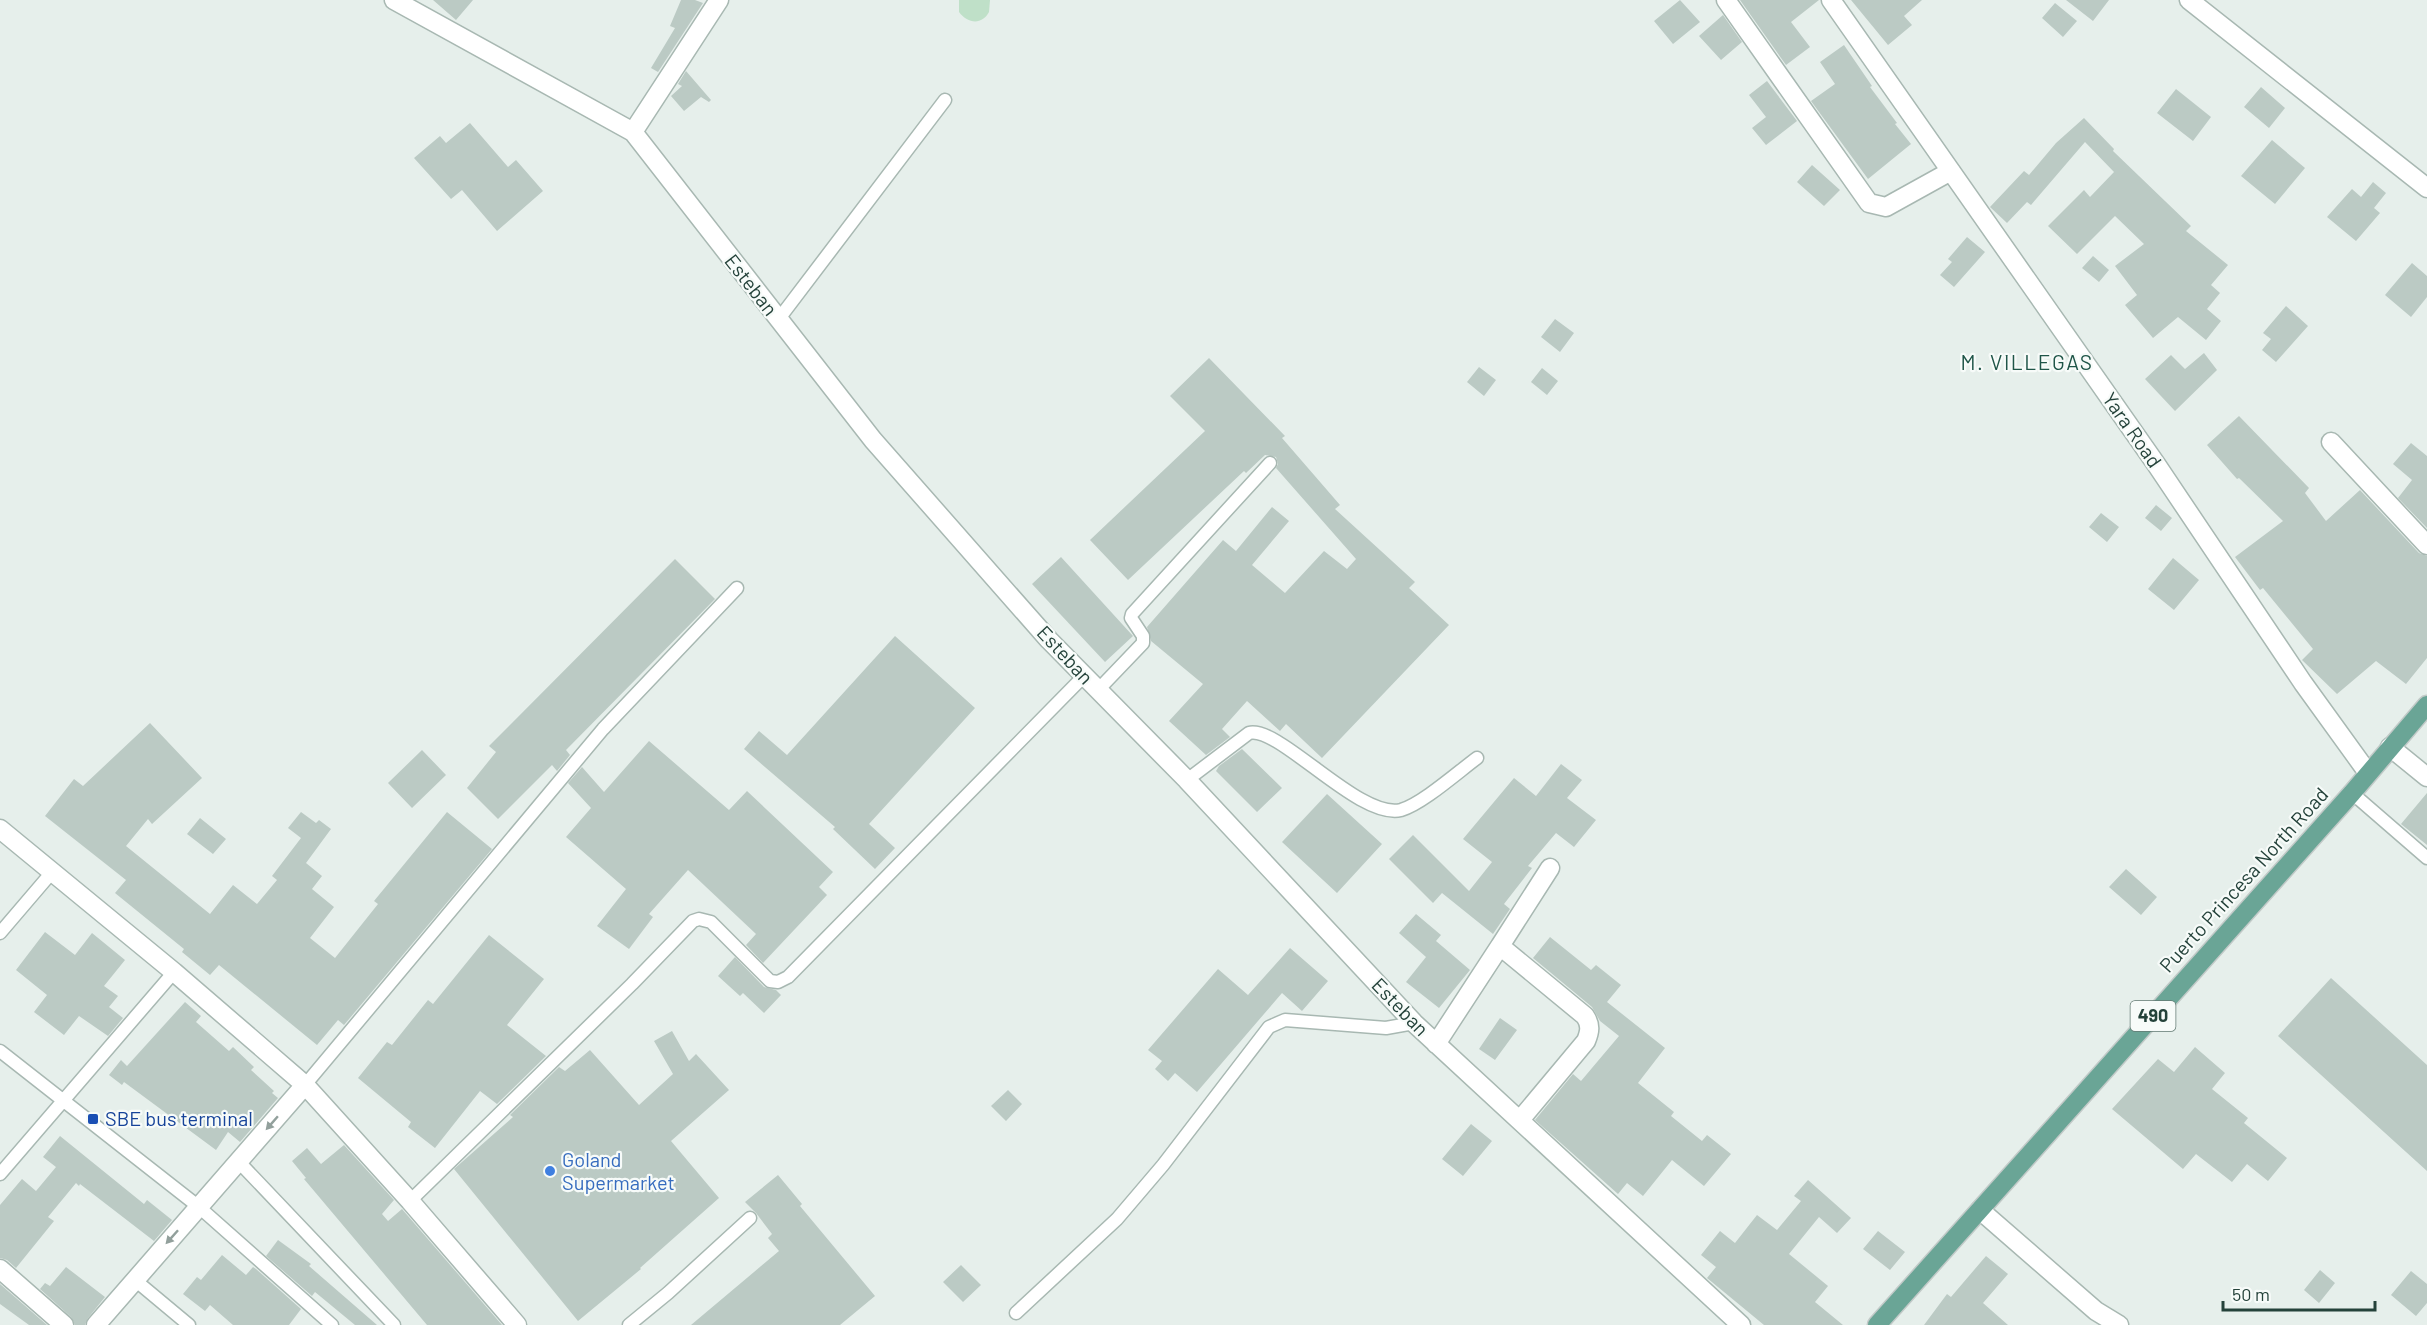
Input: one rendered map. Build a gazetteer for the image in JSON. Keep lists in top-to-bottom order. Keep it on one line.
{"streets":{"main road":["Puerto Princesa North Road","490"],"street":["Esteban","Yara Road"]},"crossings":[["Yara Road","Puerto Princesa North Road"]],"districts":["M. VILLEGAS"],"places":{"transit":["SBE bus terminal"],"other":["Goland Supermarket"]},"scale_bar":"50 m"}
